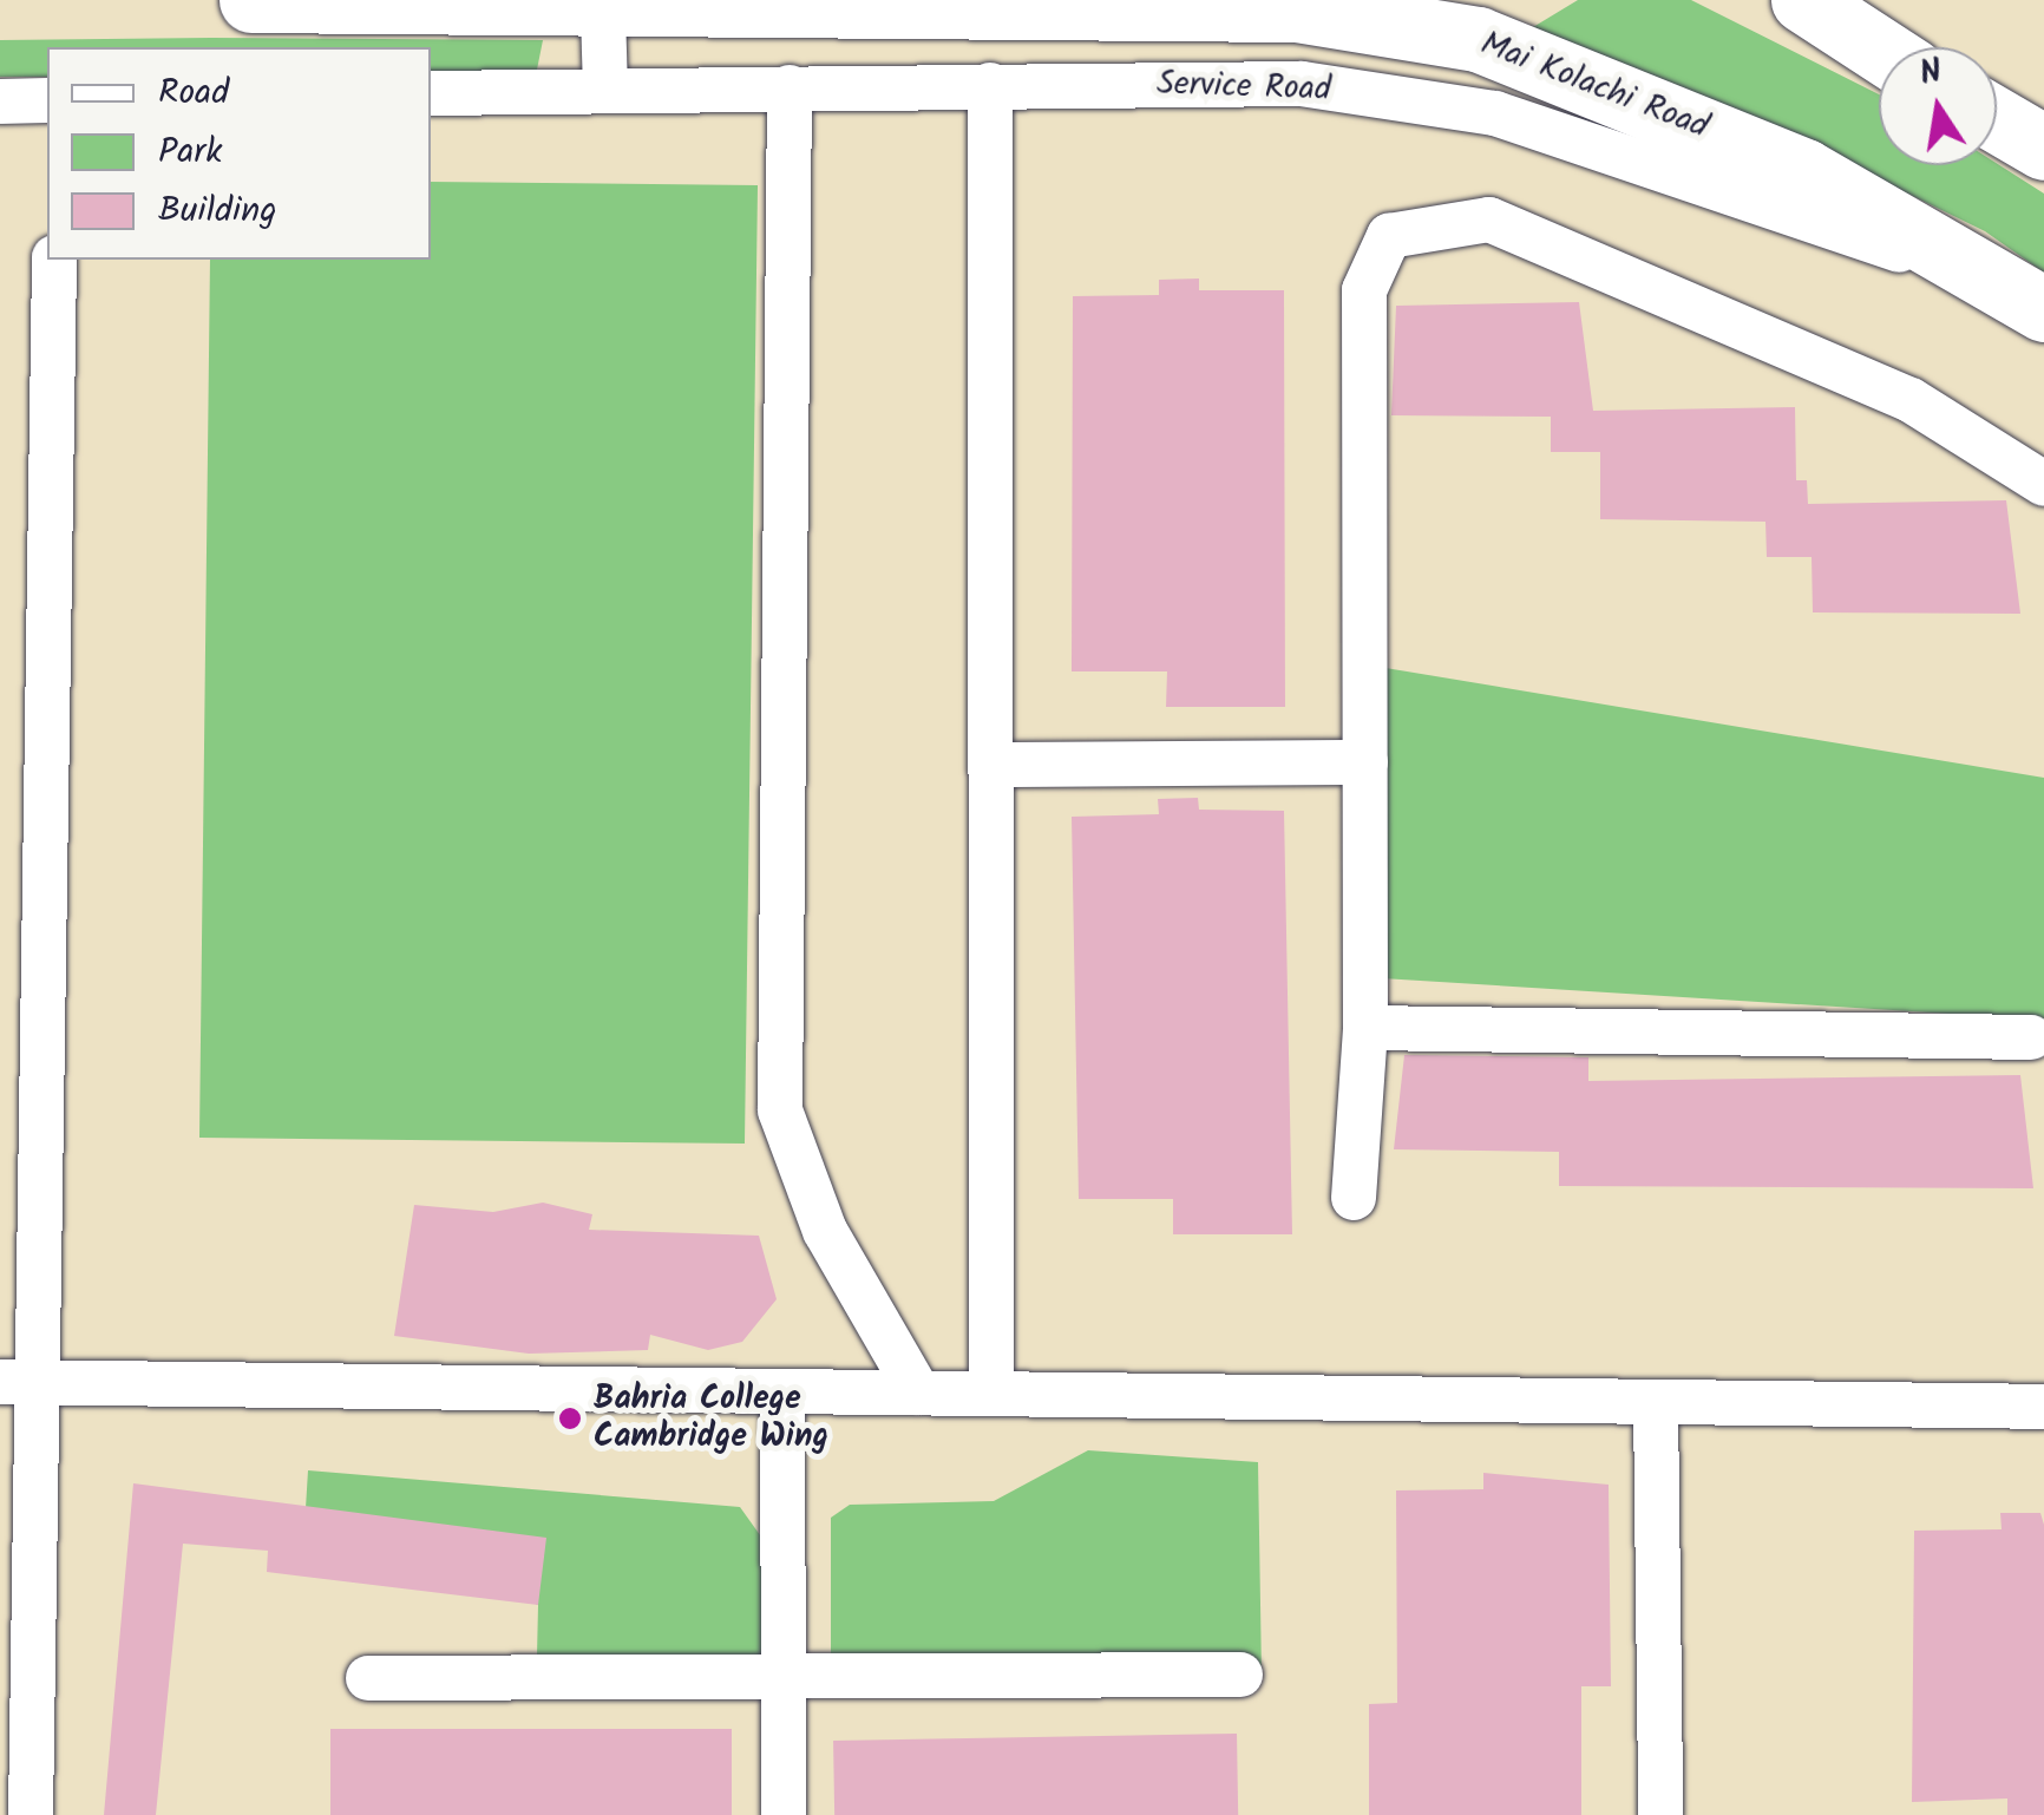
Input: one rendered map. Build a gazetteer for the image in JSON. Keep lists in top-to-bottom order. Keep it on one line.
{"streets":{"main road":["Mai Kolachi Road"],"street":["Service Road"]},"crossings":[["Mai Kolachi Road","Service Road"]],"places":["Bahria College Cambridge Wing"],"legend":["Road","Park","Building"],"north":"top"}
